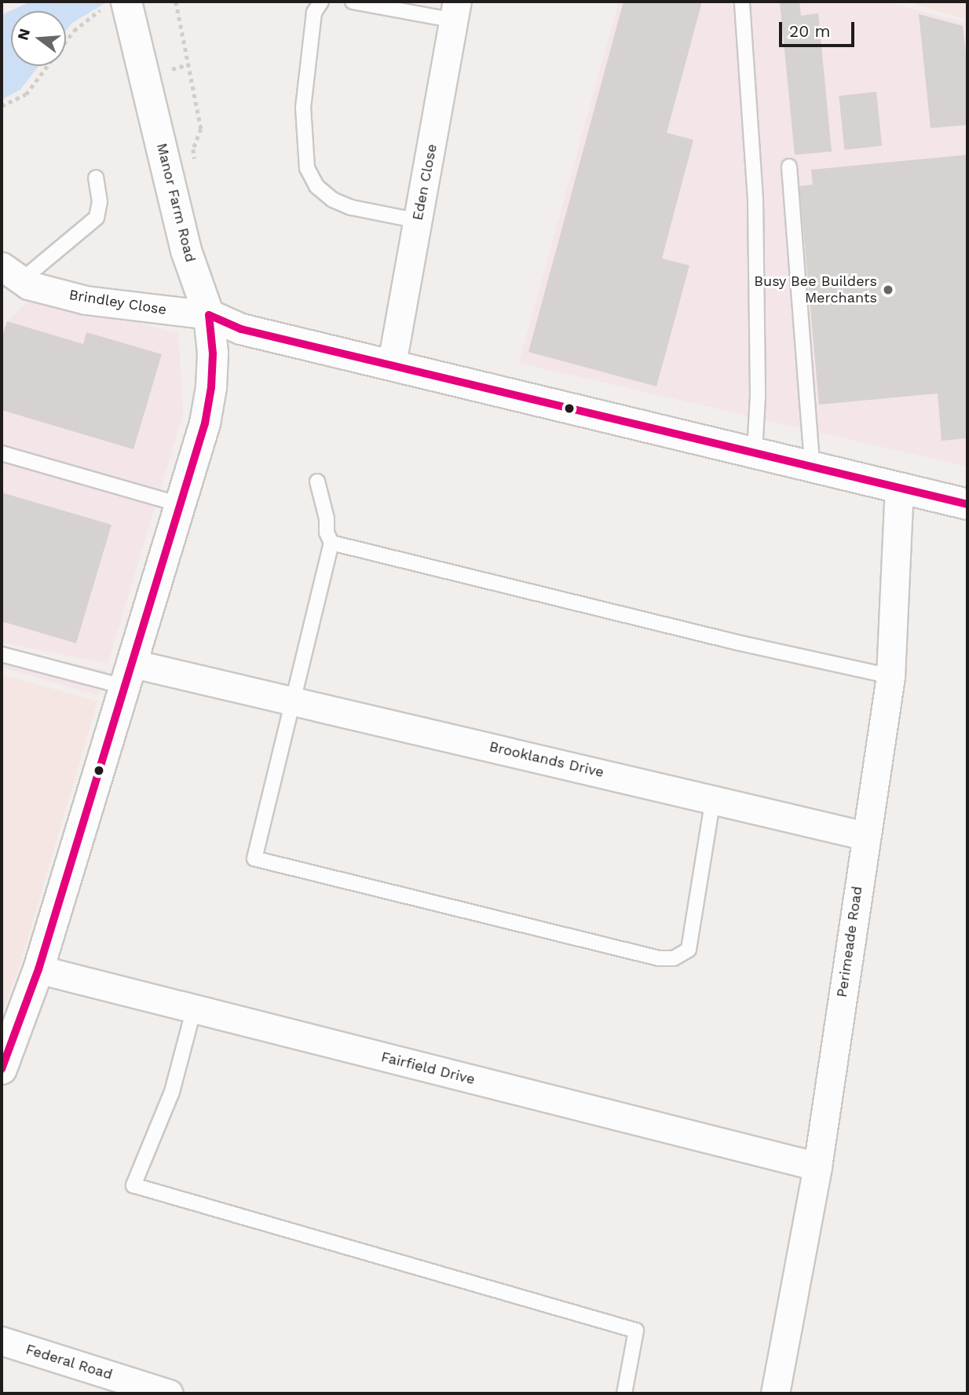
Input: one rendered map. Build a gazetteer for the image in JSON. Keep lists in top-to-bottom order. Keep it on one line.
{"streets":{"street":["Eden Close","Manor Farm Road","Brindley Close","Brooklands Drive","Perimeade Road","Fairfield Drive","Federal Road"]},"crossings":[["Manor Farm Road","Brindley Close"],["Manor Farm Road","Brooklands Drive"],["Manor Farm Road","Fairfield Drive"],["Brooklands Drive","Perimeade Road"],["Perimeade Road","Fairfield Drive"]],"places":["Busy Bee Builders Merchants"],"scale_bar":"20 m","north":"left"}
